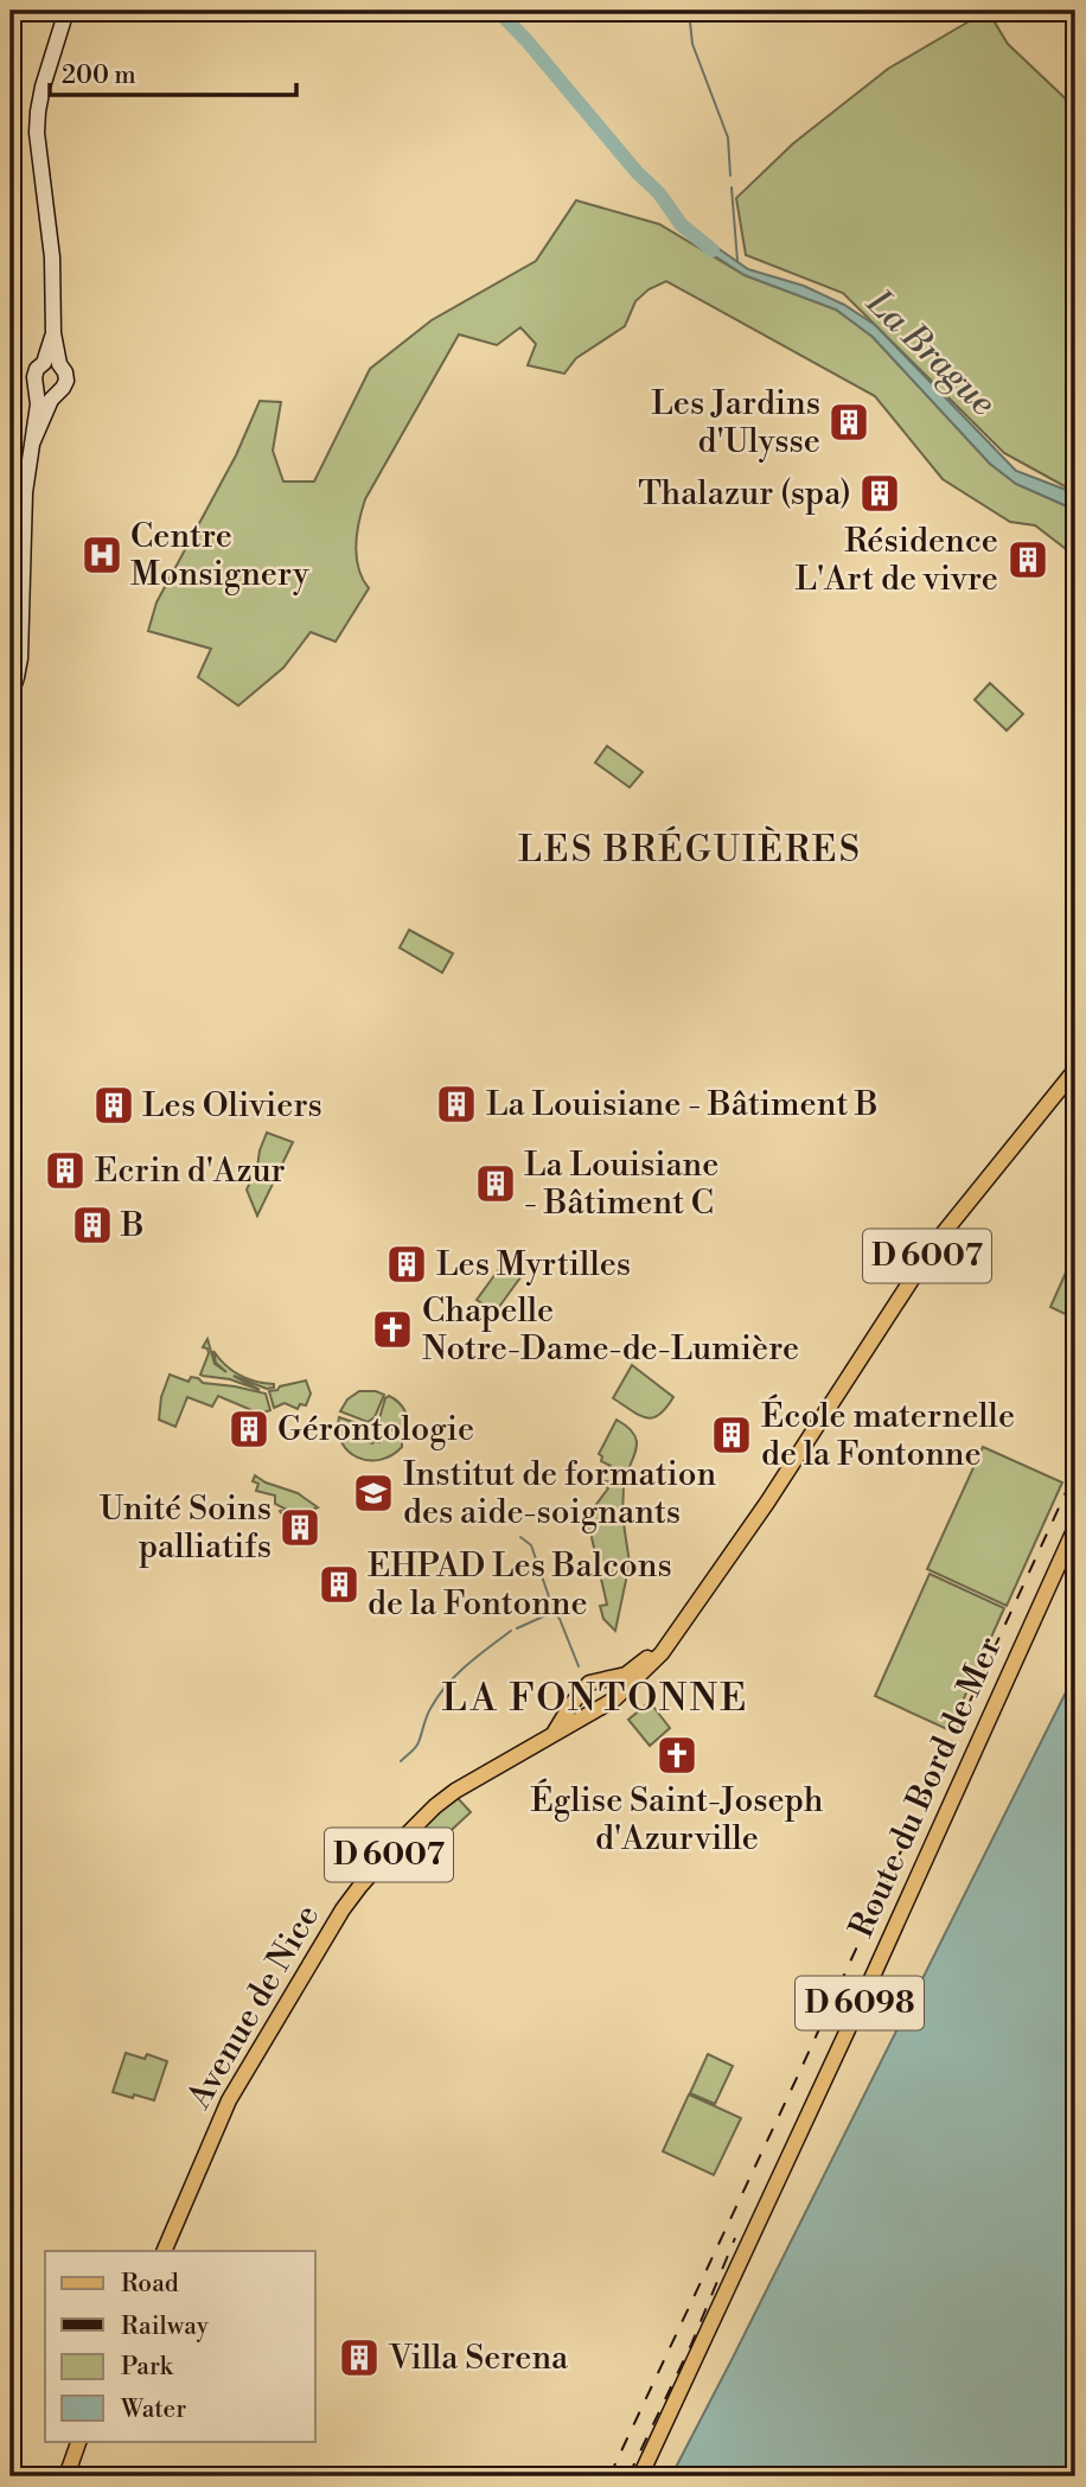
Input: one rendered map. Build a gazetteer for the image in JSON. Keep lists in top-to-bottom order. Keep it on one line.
{"streets":{"main road":["D 6007","Route du Bord de Mer","D 6098","Avenue de Nice"]},"crossings":[["D 6007","Avenue de Nice"]],"districts":["LES BRÉGUIÈRES","LA FONTONNE"],"water":["La Brague"],"places":{"building":["Les Jardins d'Ulysse","Thalazur (spa)","Résidence L'Art de vivre","La Louisiane - Bâtiment B","Les Oliviers","Ecrin d'Azur","La Louisiane - Bâtiment C","B","Les Myrtilles","Gérontologie","École maternelle de la Fontonne","Unité Soins palliatifs","EHPAD Les Balcons de la Fontonne","Villa Serena"],"hospital":["Centre Monsignery"],"church":["Chapelle Notre-Dame-de-Lumière","Église Saint-Joseph d'Azurville"],"school or university":["Institut de formation des aide-soignants"]},"legend":["Road","Railway","Park","Water"],"scale_bar":"200 m"}
